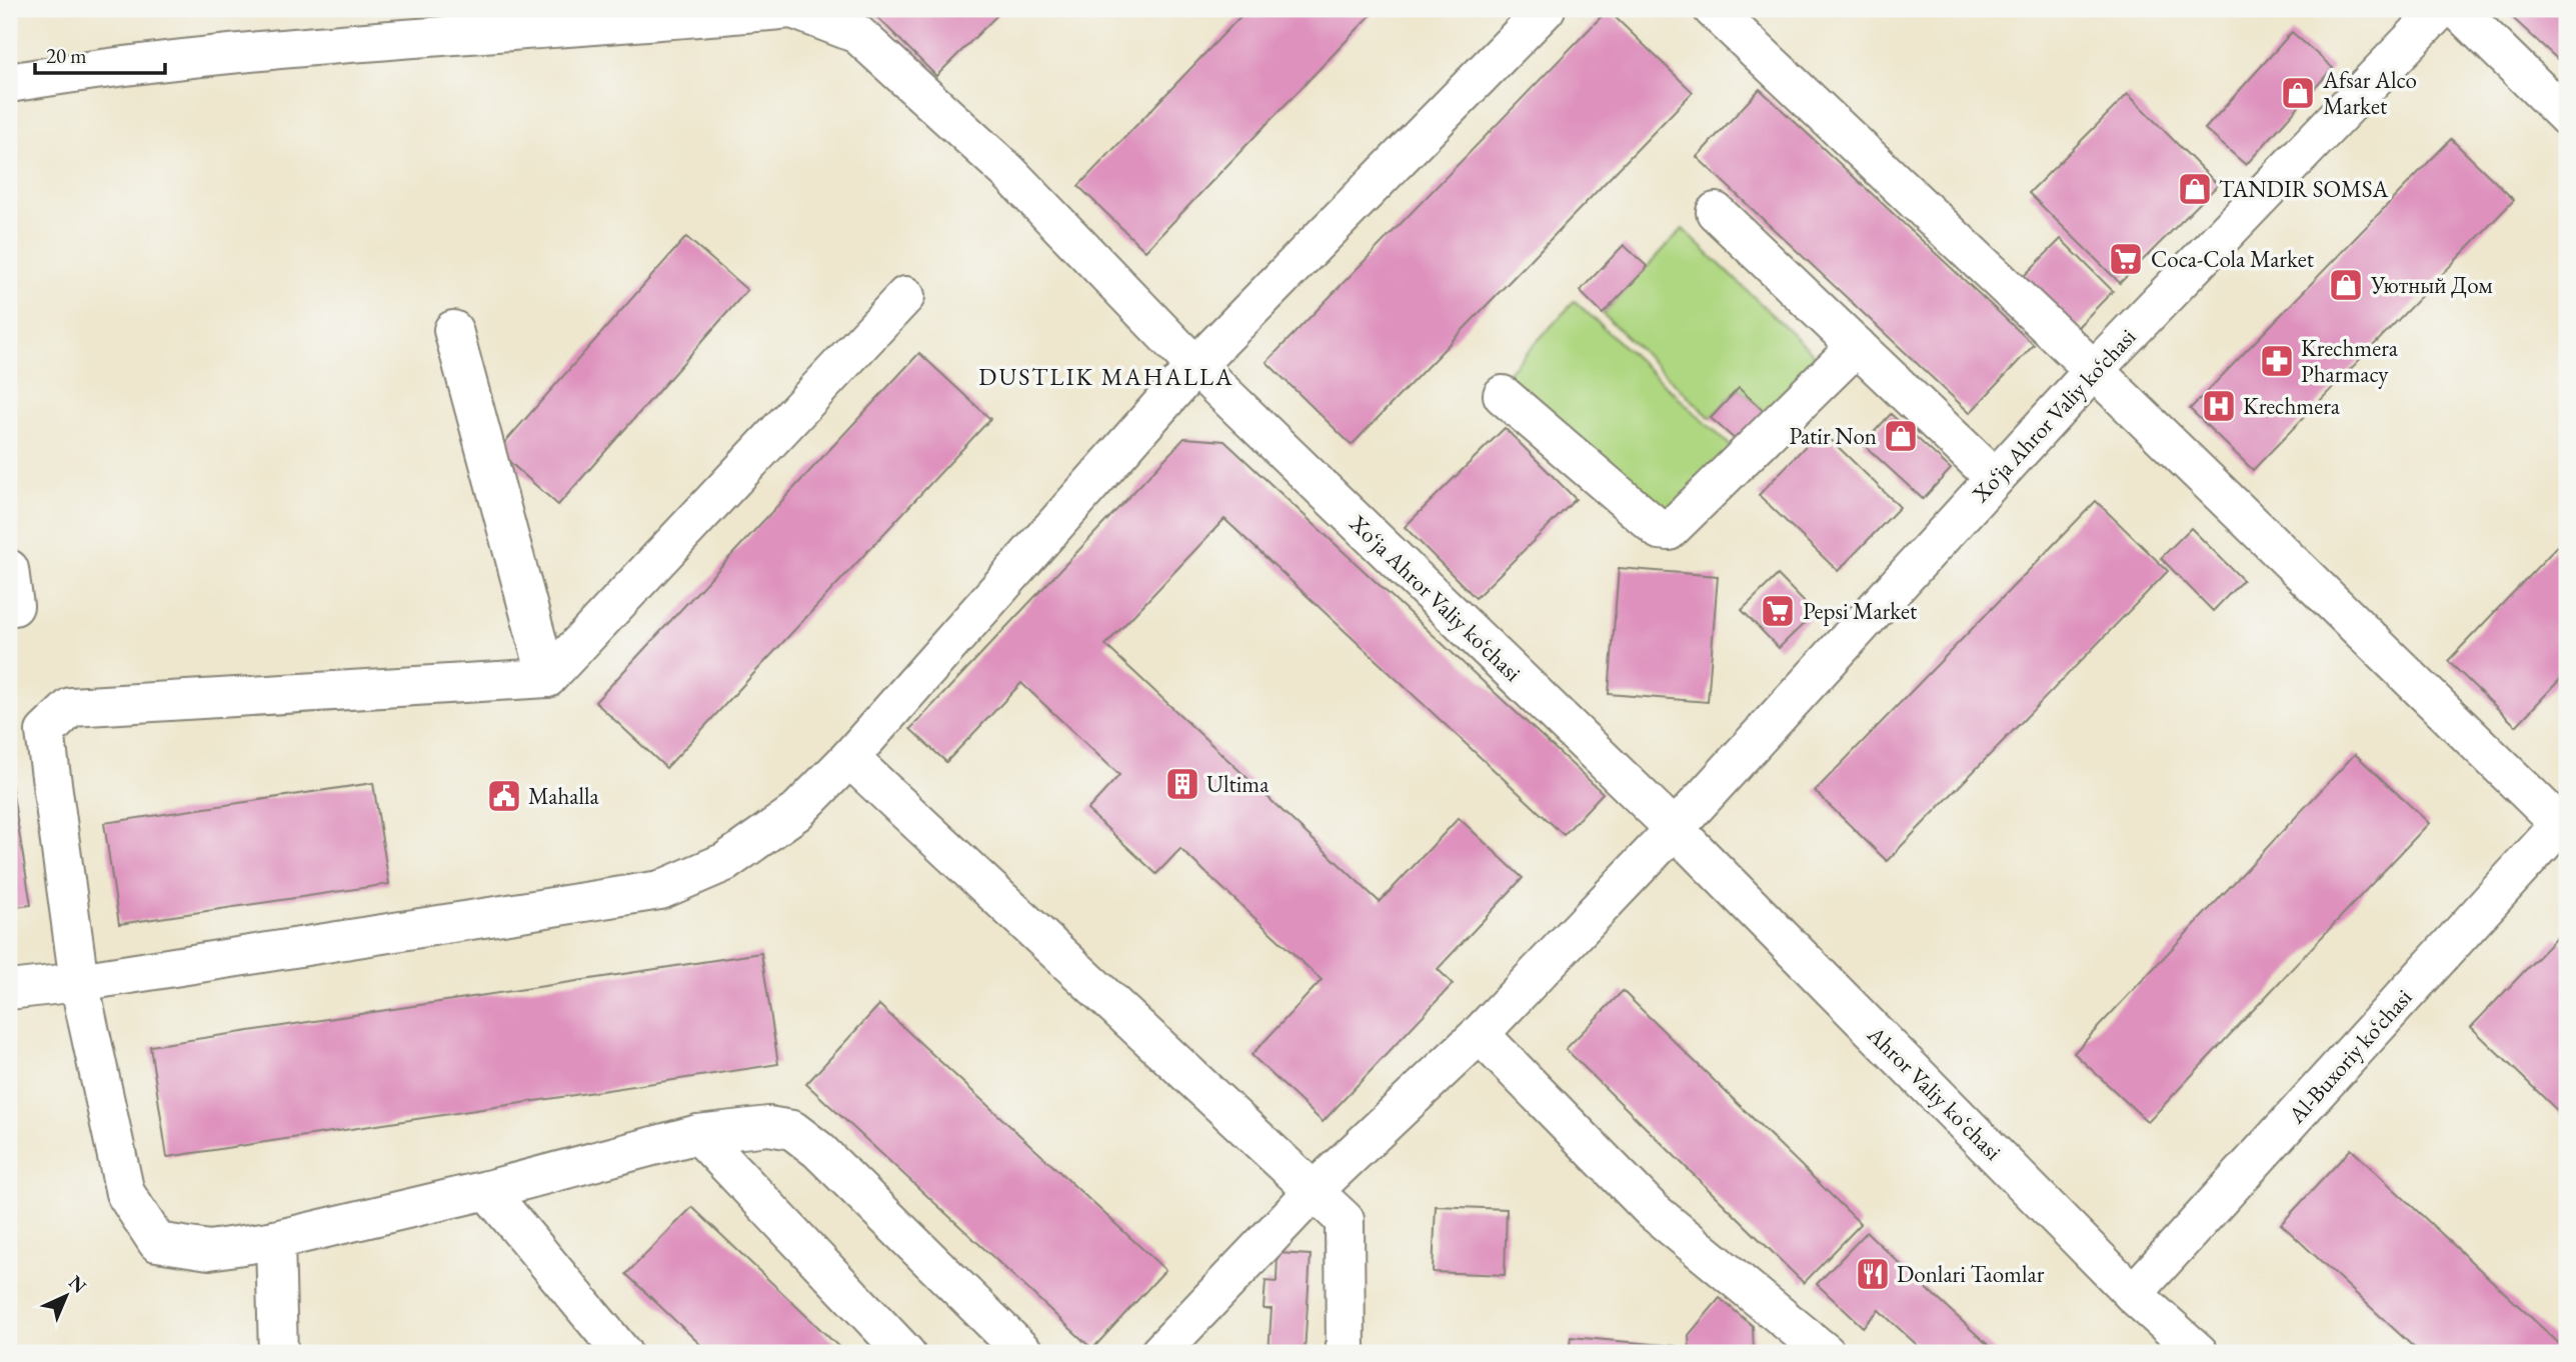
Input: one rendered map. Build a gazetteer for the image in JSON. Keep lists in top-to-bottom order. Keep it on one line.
{"streets":{"street":["Xo‘ja Ahror Valiy ko‘chasi","Al-Buxoriy ko‘chasi","Ahror Valiy koʻchasi"]},"crossings":[["Xo‘ja Ahror Valiy ko‘chasi","Ahror Valiy koʻchasi"],["Al-Buxoriy ko‘chasi","Ahror Valiy koʻchasi"]],"districts":["DUSTLIK MAHALLA"],"places":{"shop":["Afsar Alco Market","TANDIR SOMSA","Уютный Дом","Patir Non"],"supermarket":["Coca-Cola Market","Pepsi Market"],"pharmacy":["Krechmera Pharmacy"],"hospital":["Krechmera"],"building":["Ultima"],"public building":["Mahalla"],"restaurant":["Donlari Taomlar"]},"scale_bar":"20 m","north":"top right"}
